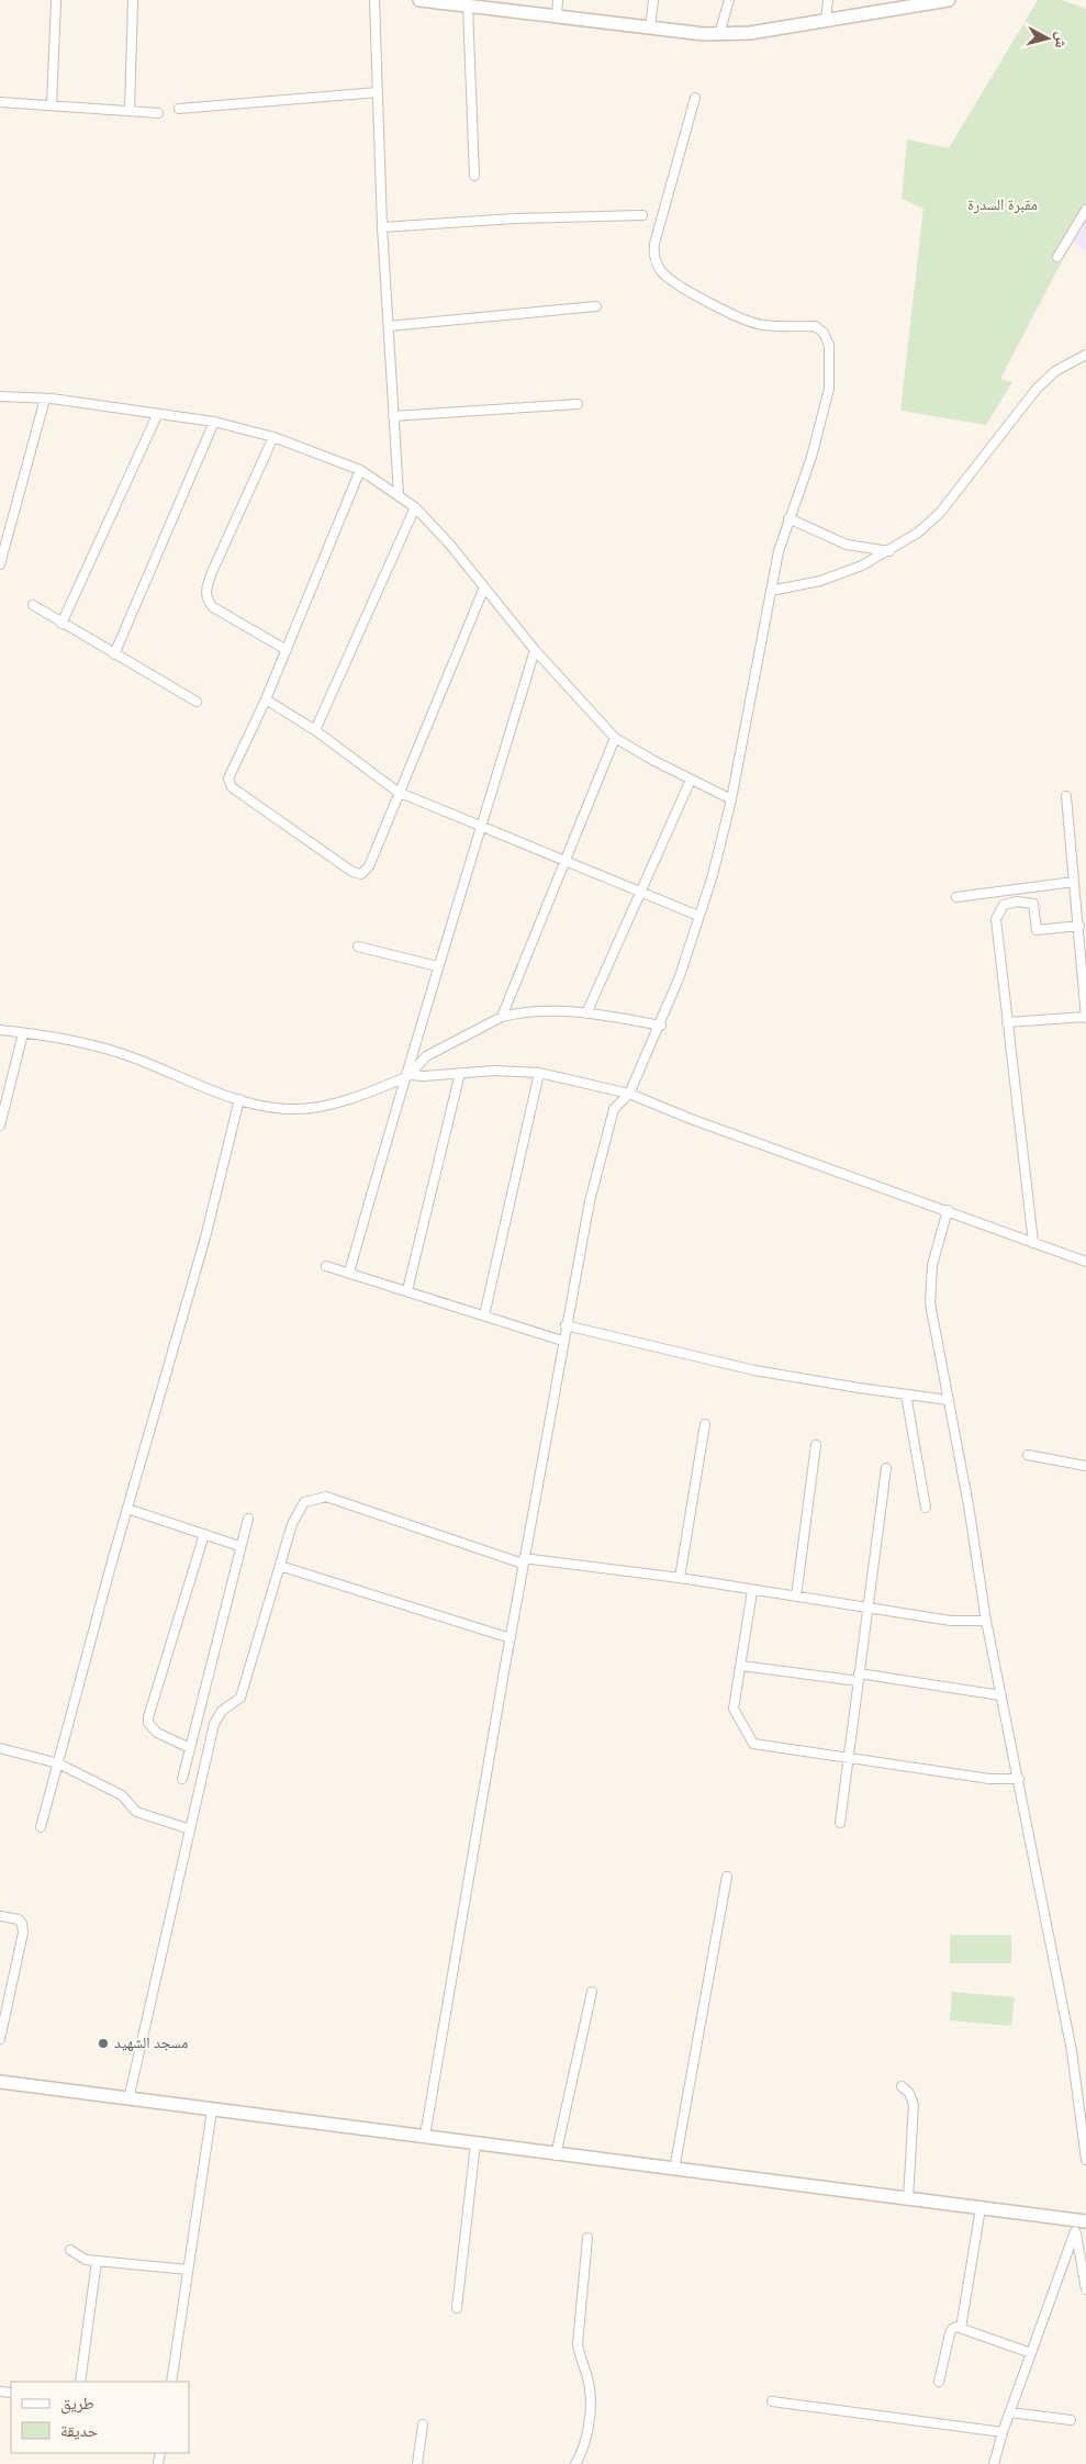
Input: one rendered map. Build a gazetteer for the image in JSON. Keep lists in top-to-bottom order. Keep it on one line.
{"parks":["مقبرة السدرة"],"places":["مسجد الشهيد"],"legend":["طريق","حديقة"],"north":"right"}
